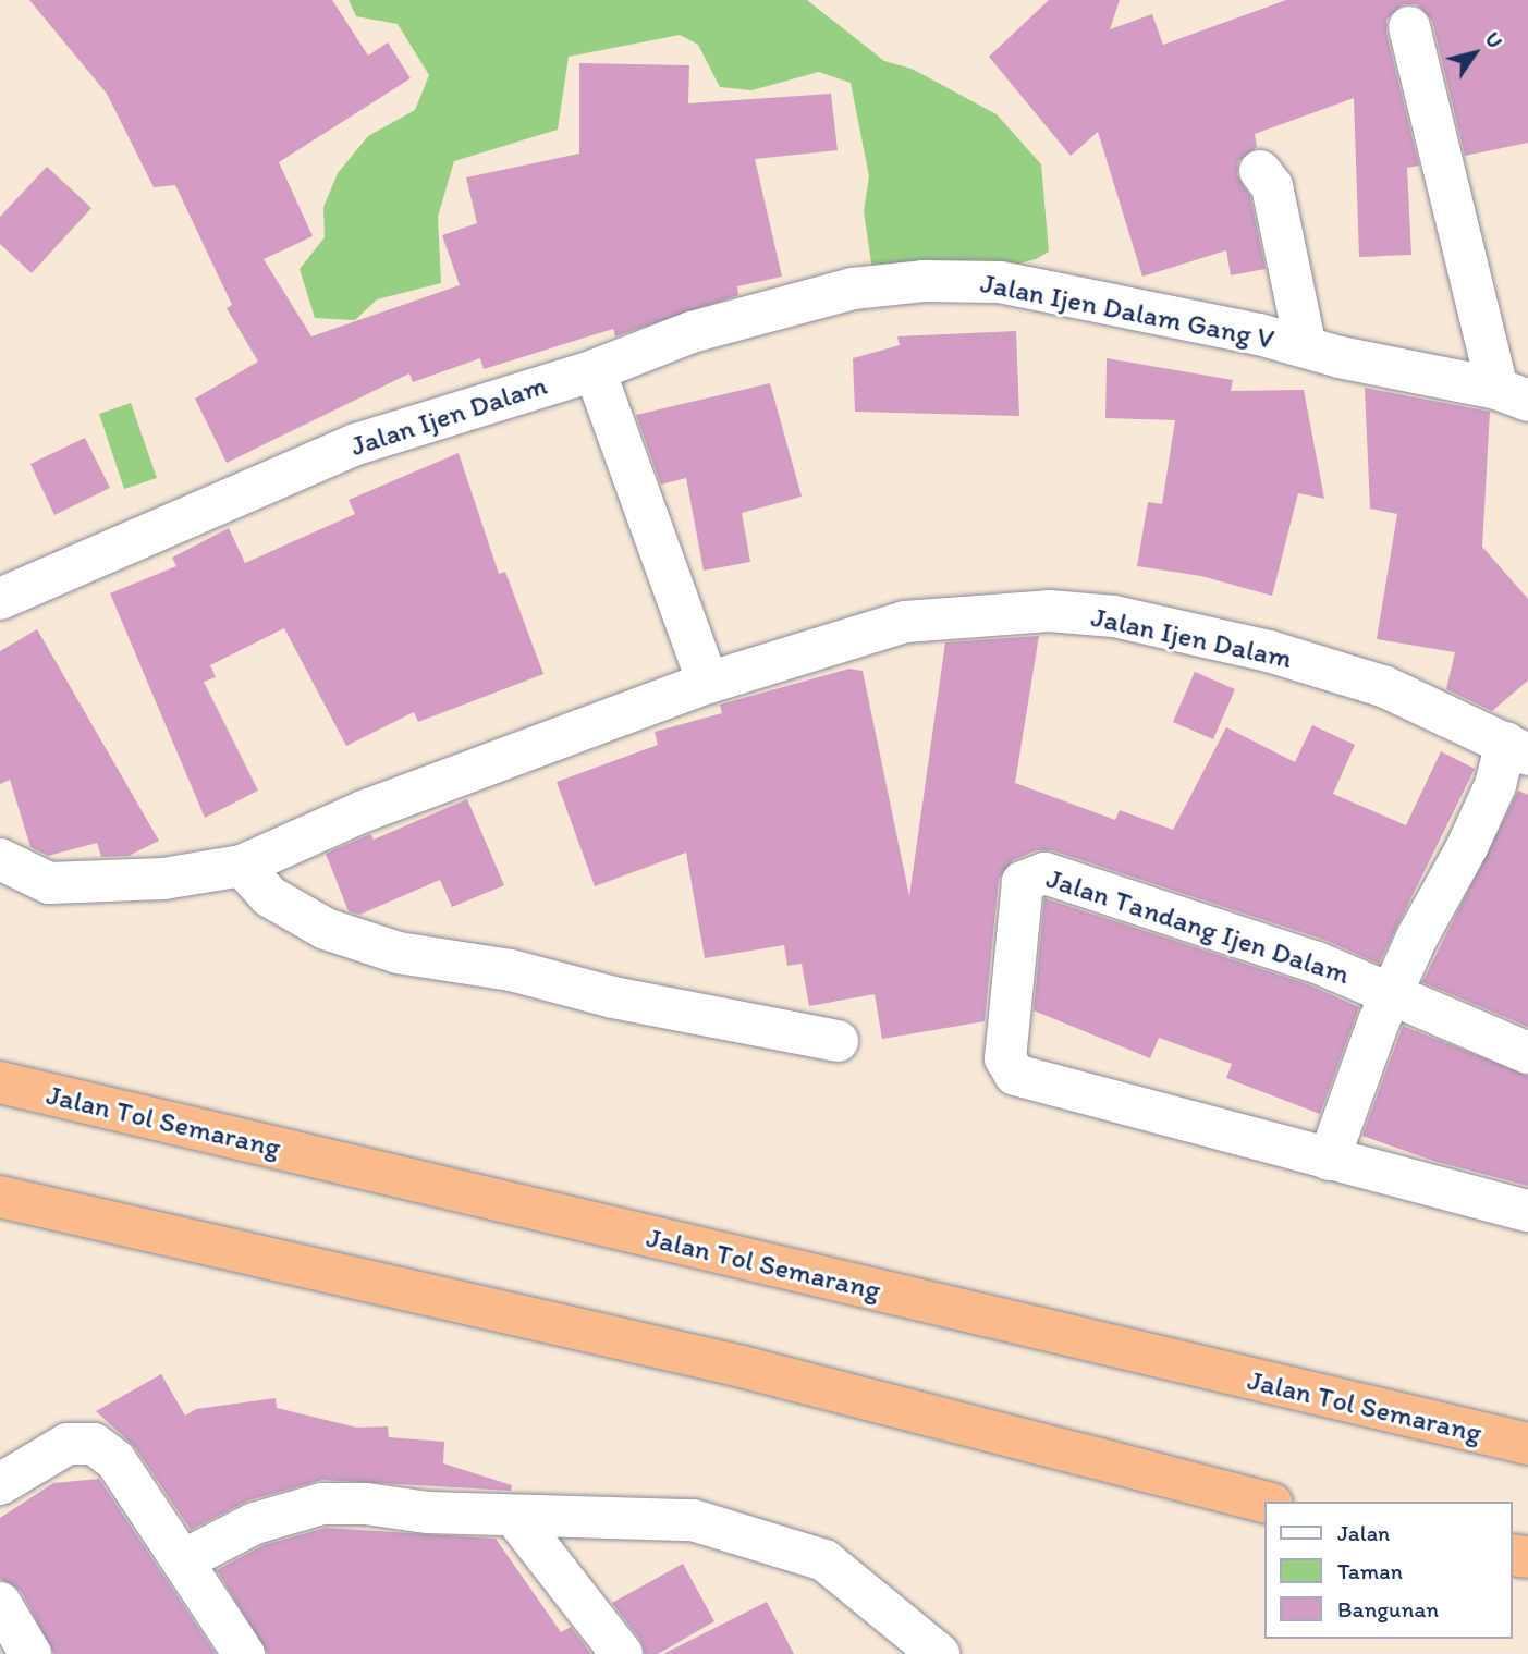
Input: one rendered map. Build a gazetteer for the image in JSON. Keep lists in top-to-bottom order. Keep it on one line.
{"streets":{"highway":["Jalan Tol Semarang"],"street":["Jalan Ijen Dalam Gang V","Jalan Ijen Dalam","Jalan Tandang Ijen Dalam"]},"crossings":[["Jalan Ijen Dalam Gang V","Jalan Ijen Dalam"]],"legend":["Jalan","Taman","Bangunan"],"north":"top right"}
